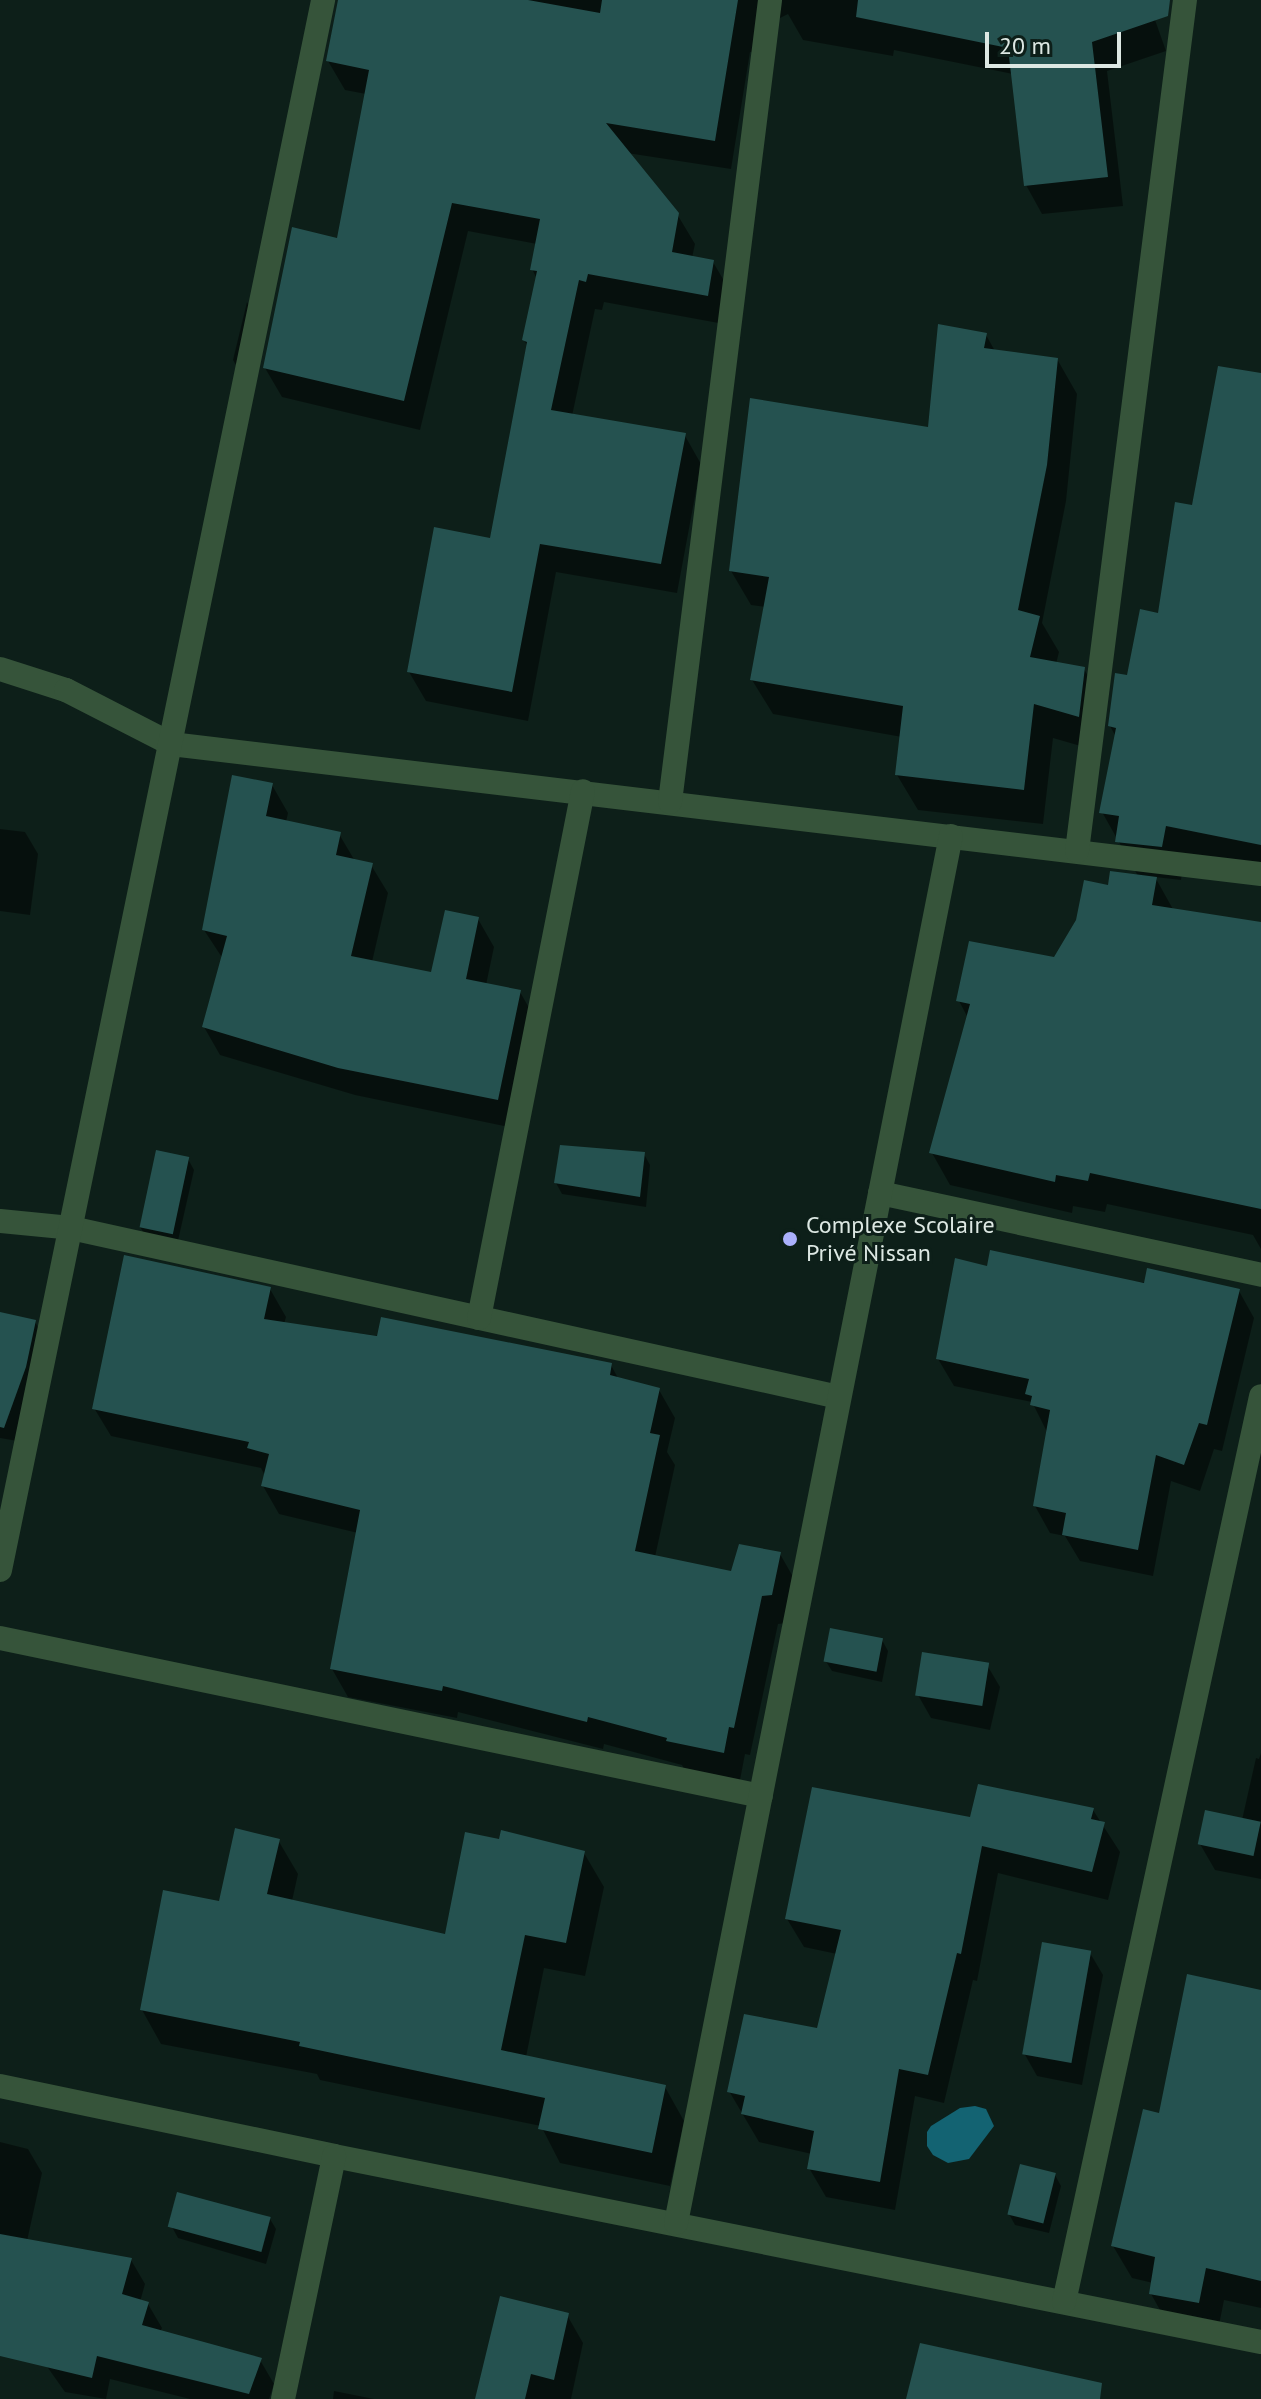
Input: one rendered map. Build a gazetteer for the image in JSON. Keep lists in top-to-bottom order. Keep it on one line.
{"places":["Complexe Scolaire Privé Nissan"],"scale_bar":"20 m"}
